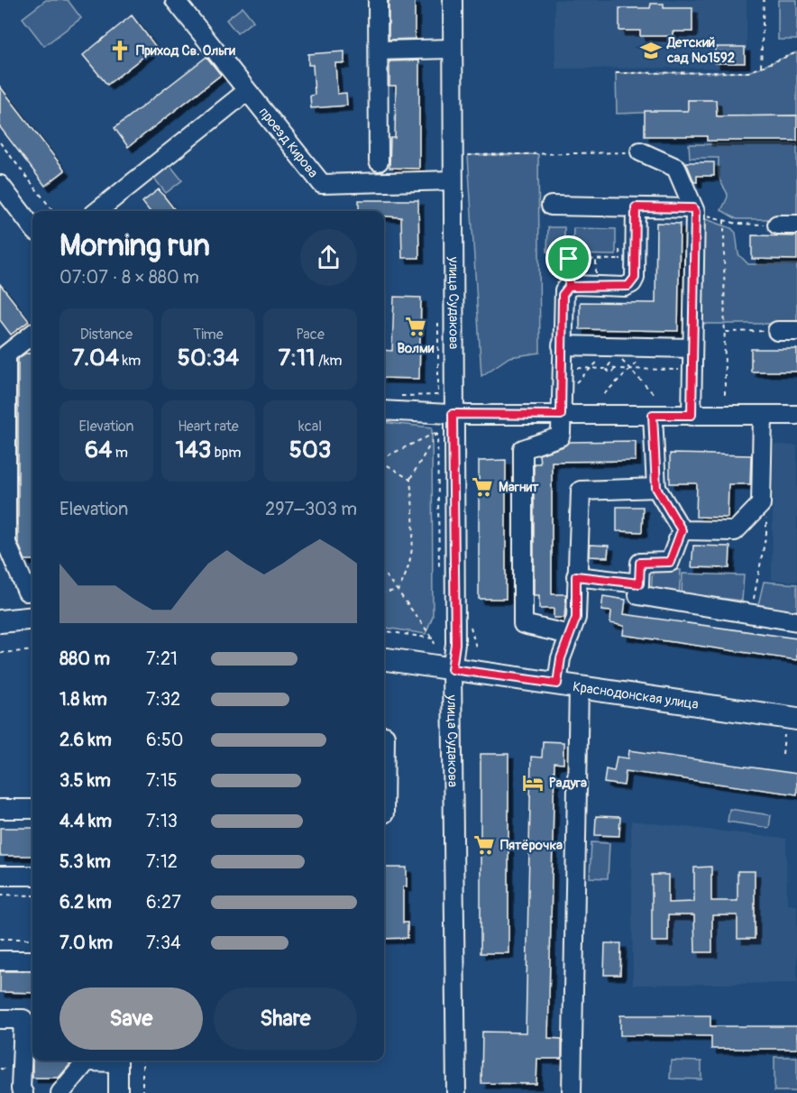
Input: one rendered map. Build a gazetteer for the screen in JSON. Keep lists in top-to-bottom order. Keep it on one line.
{"streets":{"main road":["Краснодонская улица"],"street":["проезд Кирова","улица Судакова"]},"crossings":[["проезд Кирова","улица Судакова"],["улица Судакова","Краснодонская улица"]],"places":{"church":["Приход Св. Ольги"],"school or university":["Детский сад №1592"],"supermarket":["Волми","Магнит","Пятёрочка"],"hotel":["Радуга"]},"page":{"heading":["Morning run","07:07 · 8 × 880 m"],"stats":[["Distance","7.04 km"],["Time","50:34"],["Pace","7:11 /km"],["Elevation","64 m"],["Heart rate","143 bpm"],["kcal","503"]],"chart":["Elevation","297–303 m"],"list":[{"name":"880 m","note":"7:21"},{"name":"1.8 km","note":"7:32"},{"name":"2.6 km","note":"6:50"},{"name":"3.5 km","note":"7:15"},{"name":"4.4 km","note":"7:13"},{"name":"5.3 km","note":"7:12"},{"name":"6.2 km","note":"6:27"},{"name":"7.0 km","note":"7:34"}],"buttons":["Save","Share"]}}
